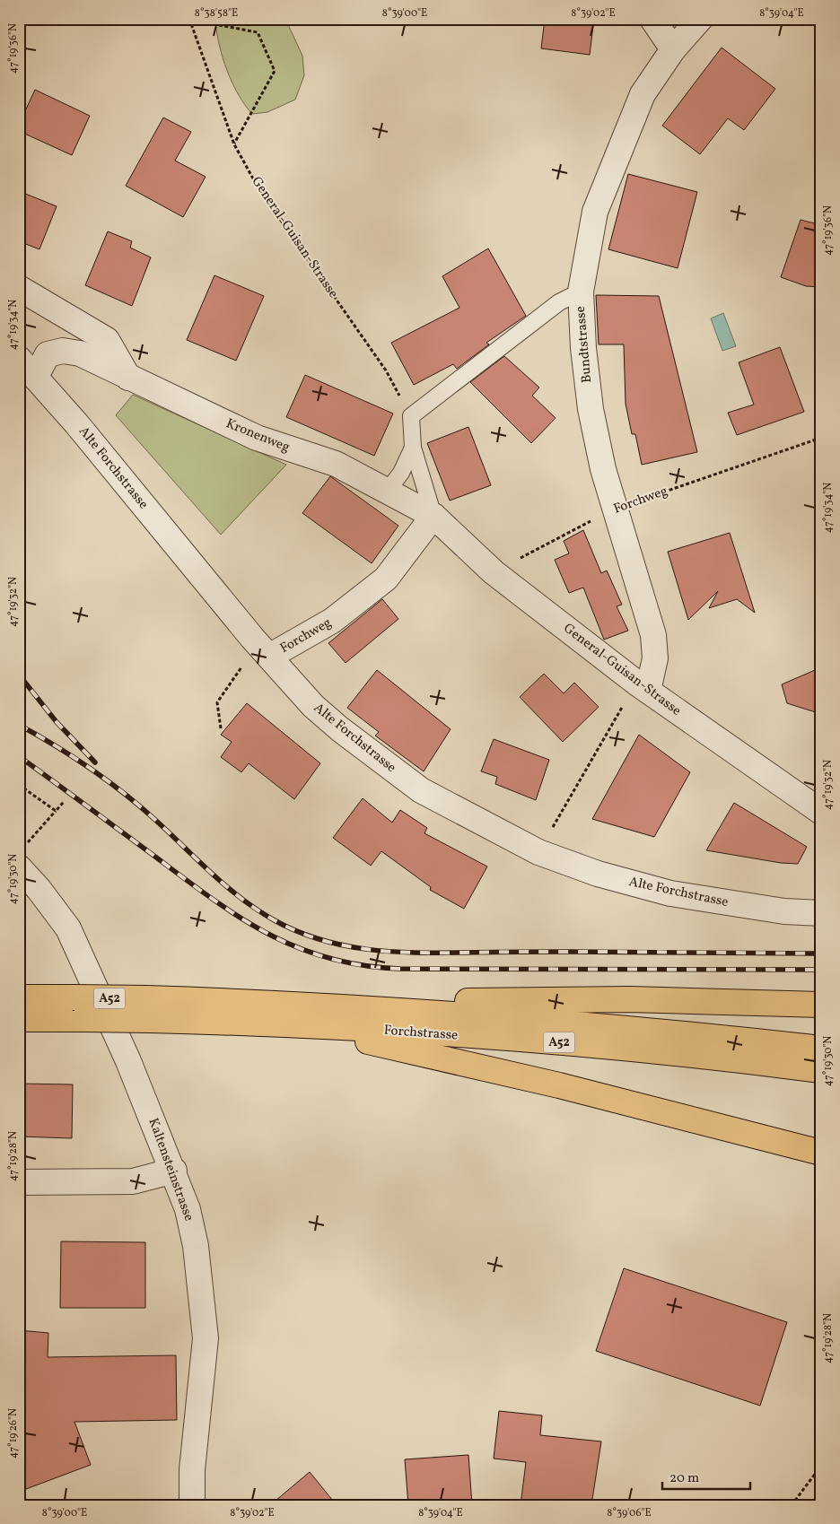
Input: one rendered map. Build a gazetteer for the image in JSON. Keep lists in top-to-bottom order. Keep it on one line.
{"streets":{"highway":["A52","Forchstrasse"],"street":["General-Guisan-Strasse","Bundtstrasse","Kronenweg","Alte Forchstrasse","Forchweg","Kaltensteinstrasse"]},"crossings":[["General-Guisan-Strasse","Bundtstrasse"],["General-Guisan-Strasse","Kronenweg"],["General-Guisan-Strasse","Forchweg"],["Bundtstrasse","Forchweg"],["Kronenweg","Alte Forchstrasse"],["Alte Forchstrasse","Forchweg"]],"scale_bar":"20 m","coordinates":["8°38'58\"E","8°39'00\"E","8°39'02\"E","8°39'04\"E","47°19'36\"N","47°19'34\"N","47°19'32\"N","47°19'30\"N","47°19'28\"N","47°19'26\"N","8°39'06\"E"]}
